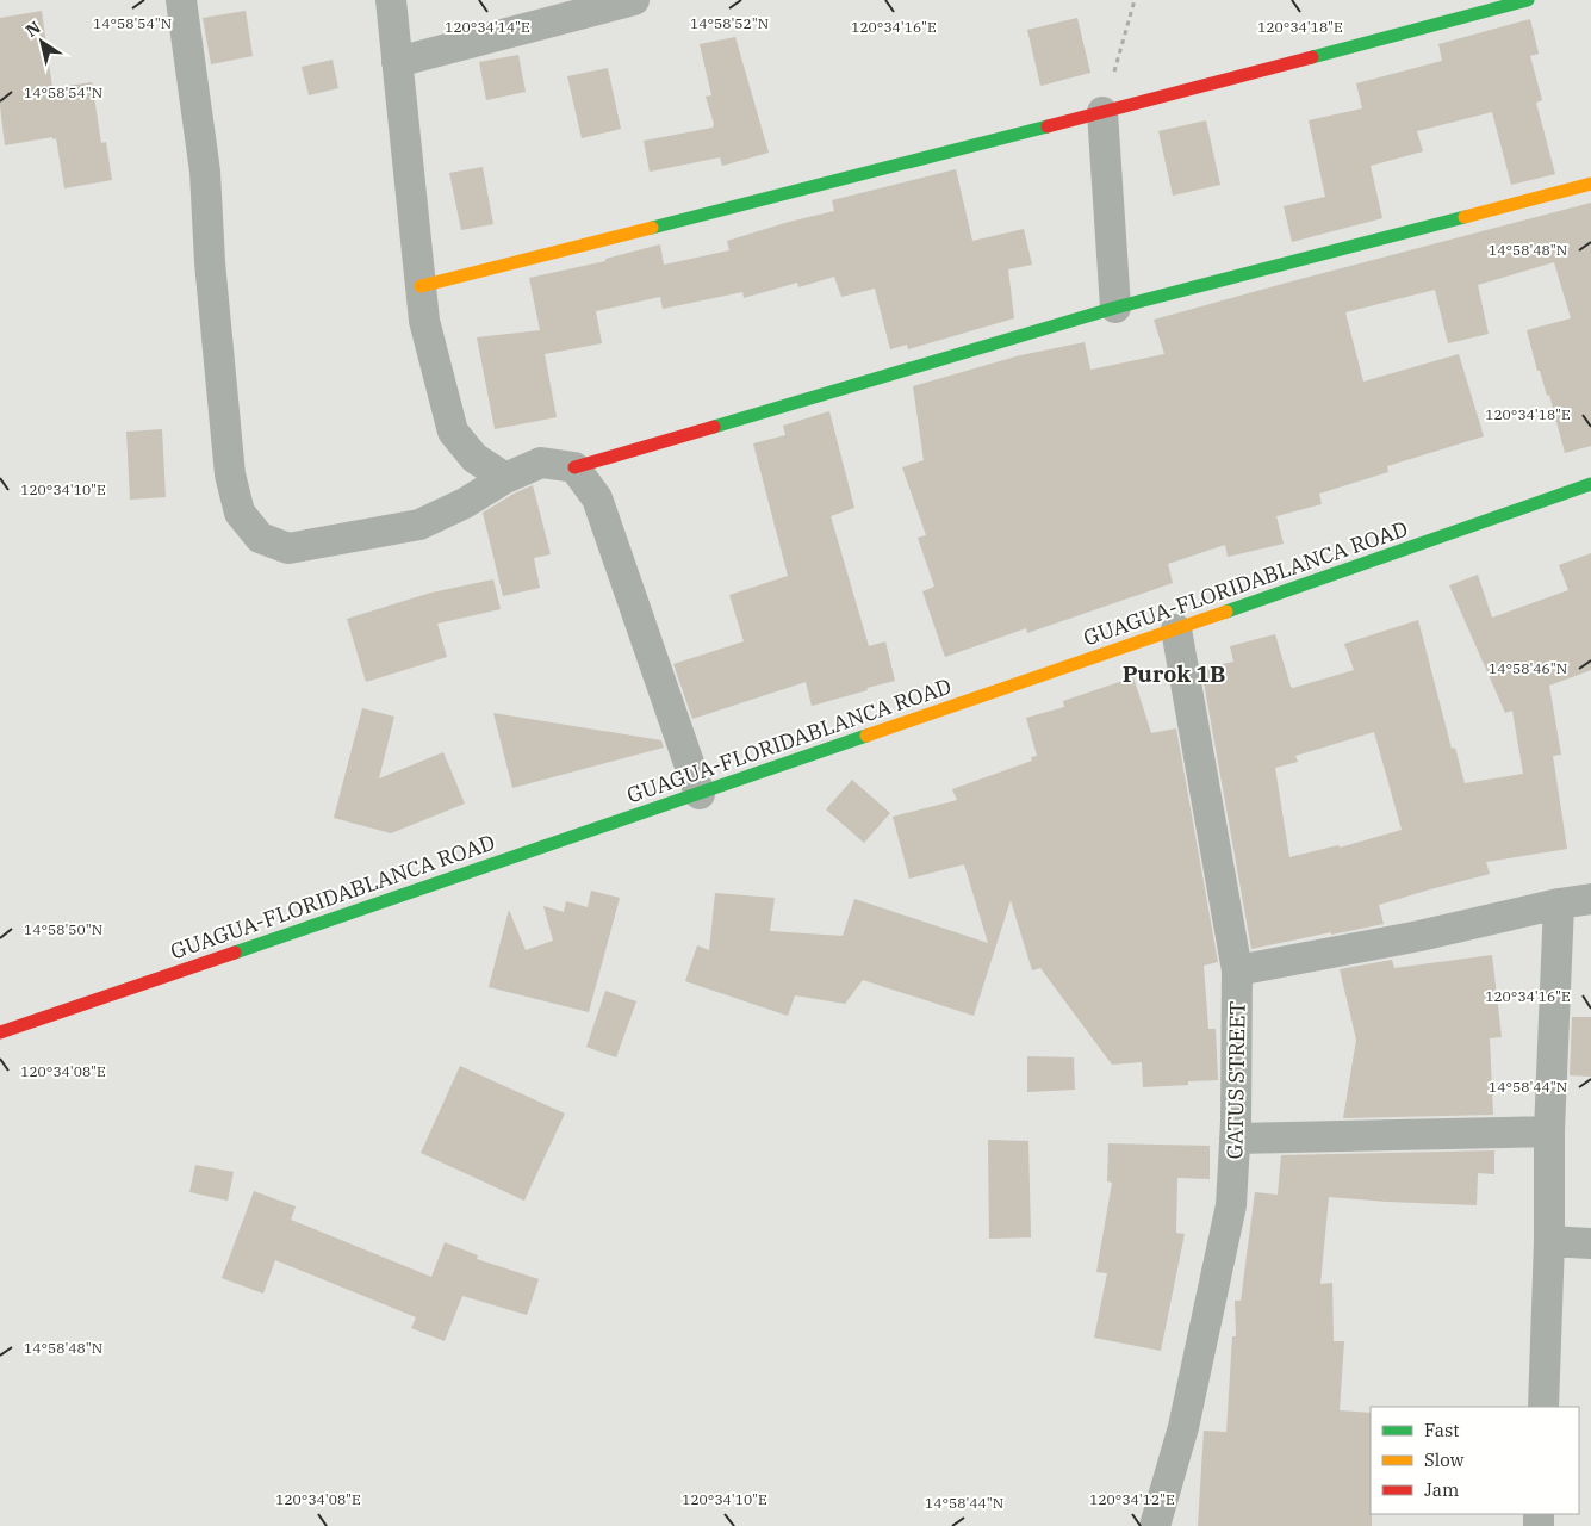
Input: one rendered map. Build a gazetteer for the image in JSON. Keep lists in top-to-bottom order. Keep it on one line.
{"streets":{"street":["GUAGUA-FLORIDABLANCA ROAD","GATUS STREET"]},"crossings":[["GUAGUA-FLORIDABLANCA ROAD","GATUS STREET"]],"districts":["Purok 1B"],"legend":["Fast","Slow","Jam"],"north":"top left","coordinates":["14°58'54\"N","14°58'52\"N","120°34'14\"E","120°34'16\"E","120°34'18\"E","14°58'48\"N","120°34'10\"E","14°58'46\"N","14°58'50\"N","120°34'08\"E","14°58'44\"N","120°34'12\"E"]}
